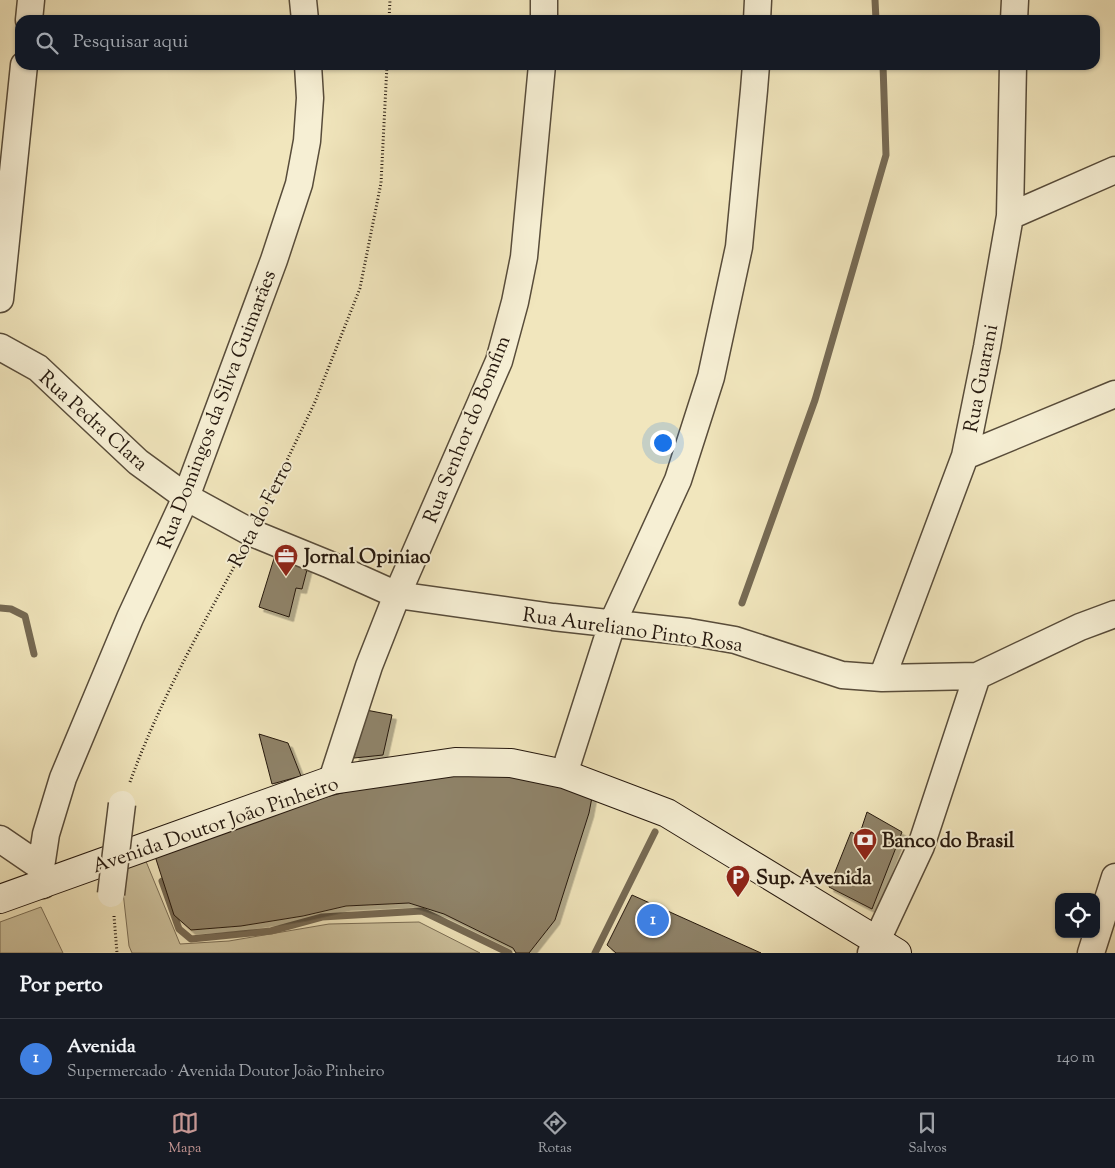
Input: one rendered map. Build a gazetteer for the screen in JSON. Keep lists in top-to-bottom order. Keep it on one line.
{"streets":{"main road":["Avenida Doutor João Pinheiro"],"street":["Rua Guarani","Rua Domingos da Silva Guimarães","Rua Pedra Clara","Rua Senhor do Bomfim","Rua Aureliano Pinto Rosa"],"path":["Rota do Ferro"]},"crossings":[["Rua Guarani","Rua Aureliano Pinto Rosa"],["Rua Domingos da Silva Guimarães","Rua Pedra Clara"],["Rua Domingos da Silva Guimarães","Rua Aureliano Pinto Rosa"],["Rua Domingos da Silva Guimarães","Avenida Doutor João Pinheiro"],["Rua Pedra Clara","Rua Aureliano Pinto Rosa"],["Rua Senhor do Bomfim","Rua Aureliano Pinto Rosa"],["Rua Senhor do Bomfim","Avenida Doutor João Pinheiro"],["Rota do Ferro","Rua Aureliano Pinto Rosa"]],"places":{"office":["Jornal Opiniao"],"bank":["Banco do Brasil"],"parking":["Sup. Avenida"]},"page":{"search":"Pesquisar aqui","pins":"1","heading":"Por perto","list":[{"mark":"1","name":"Avenida","note":"Supermercado · Avenida Doutor João Pinheiro","value":"140 m"}],"nav":["Mapa","Rotas","Salvos"]}}
